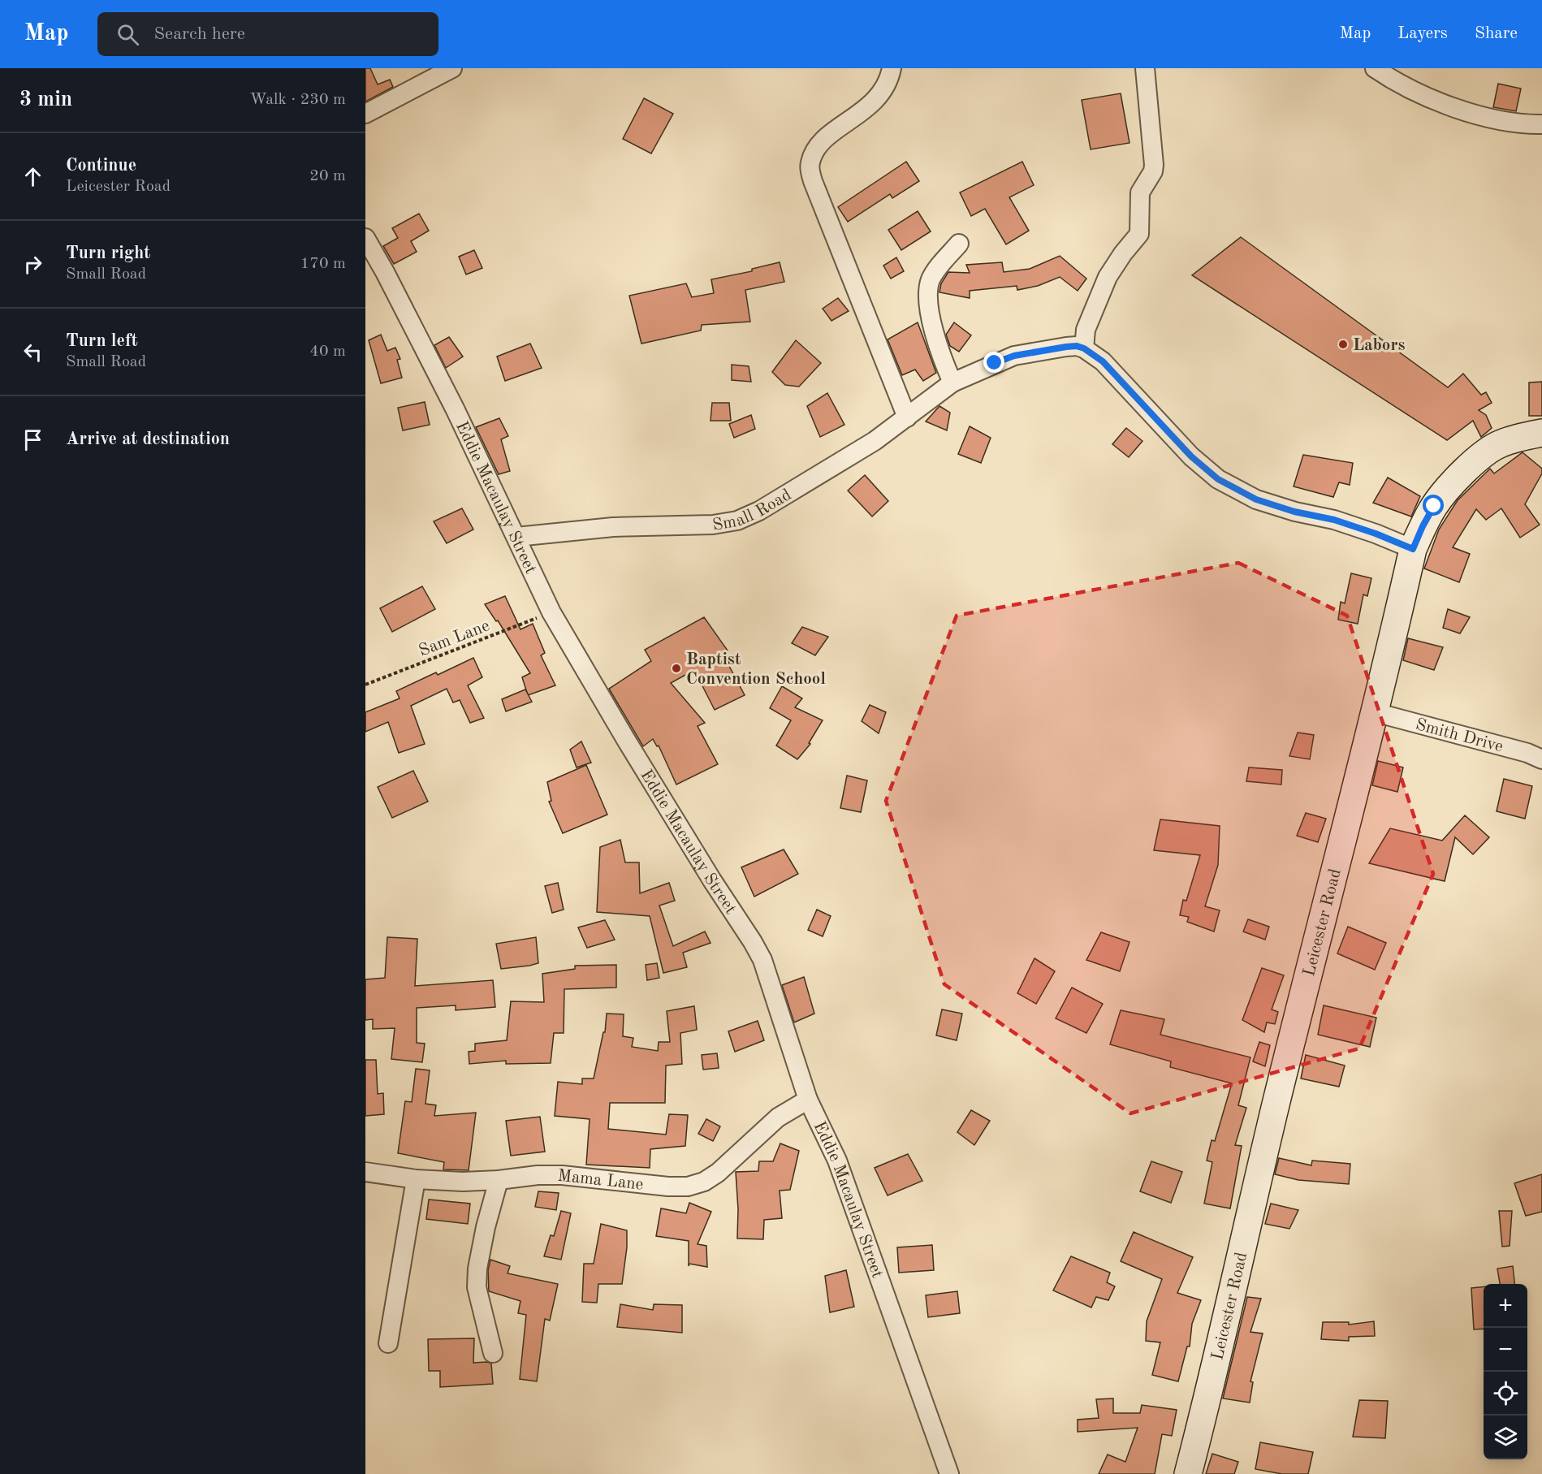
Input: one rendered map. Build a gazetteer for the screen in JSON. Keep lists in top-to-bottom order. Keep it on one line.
{"streets":{"street":["Eddie Macaulay Street","Small Road","Smith Drive","Leicester Road","Mama Lane"],"path":["Sam Lane"]},"crossings":[["Eddie Macaulay Street","Small Road"],["Eddie Macaulay Street","Sam Lane"],["Eddie Macaulay Street","Mama Lane"],["Smith Drive","Leicester Road"]],"places":["Labors","Baptist Convention School"],"page":{"header":"Map","search":"Search here","nav":["Map","Layers","Share"],"heading":["3 min","Walk · 230 m"],"list":[["Continue","Leicester Road","20 m"],["Turn right","Small Road","170 m"],["Turn left","Small Road","40 m"],"Arrive at destination"],"map_buttons":["+","−"]}}
